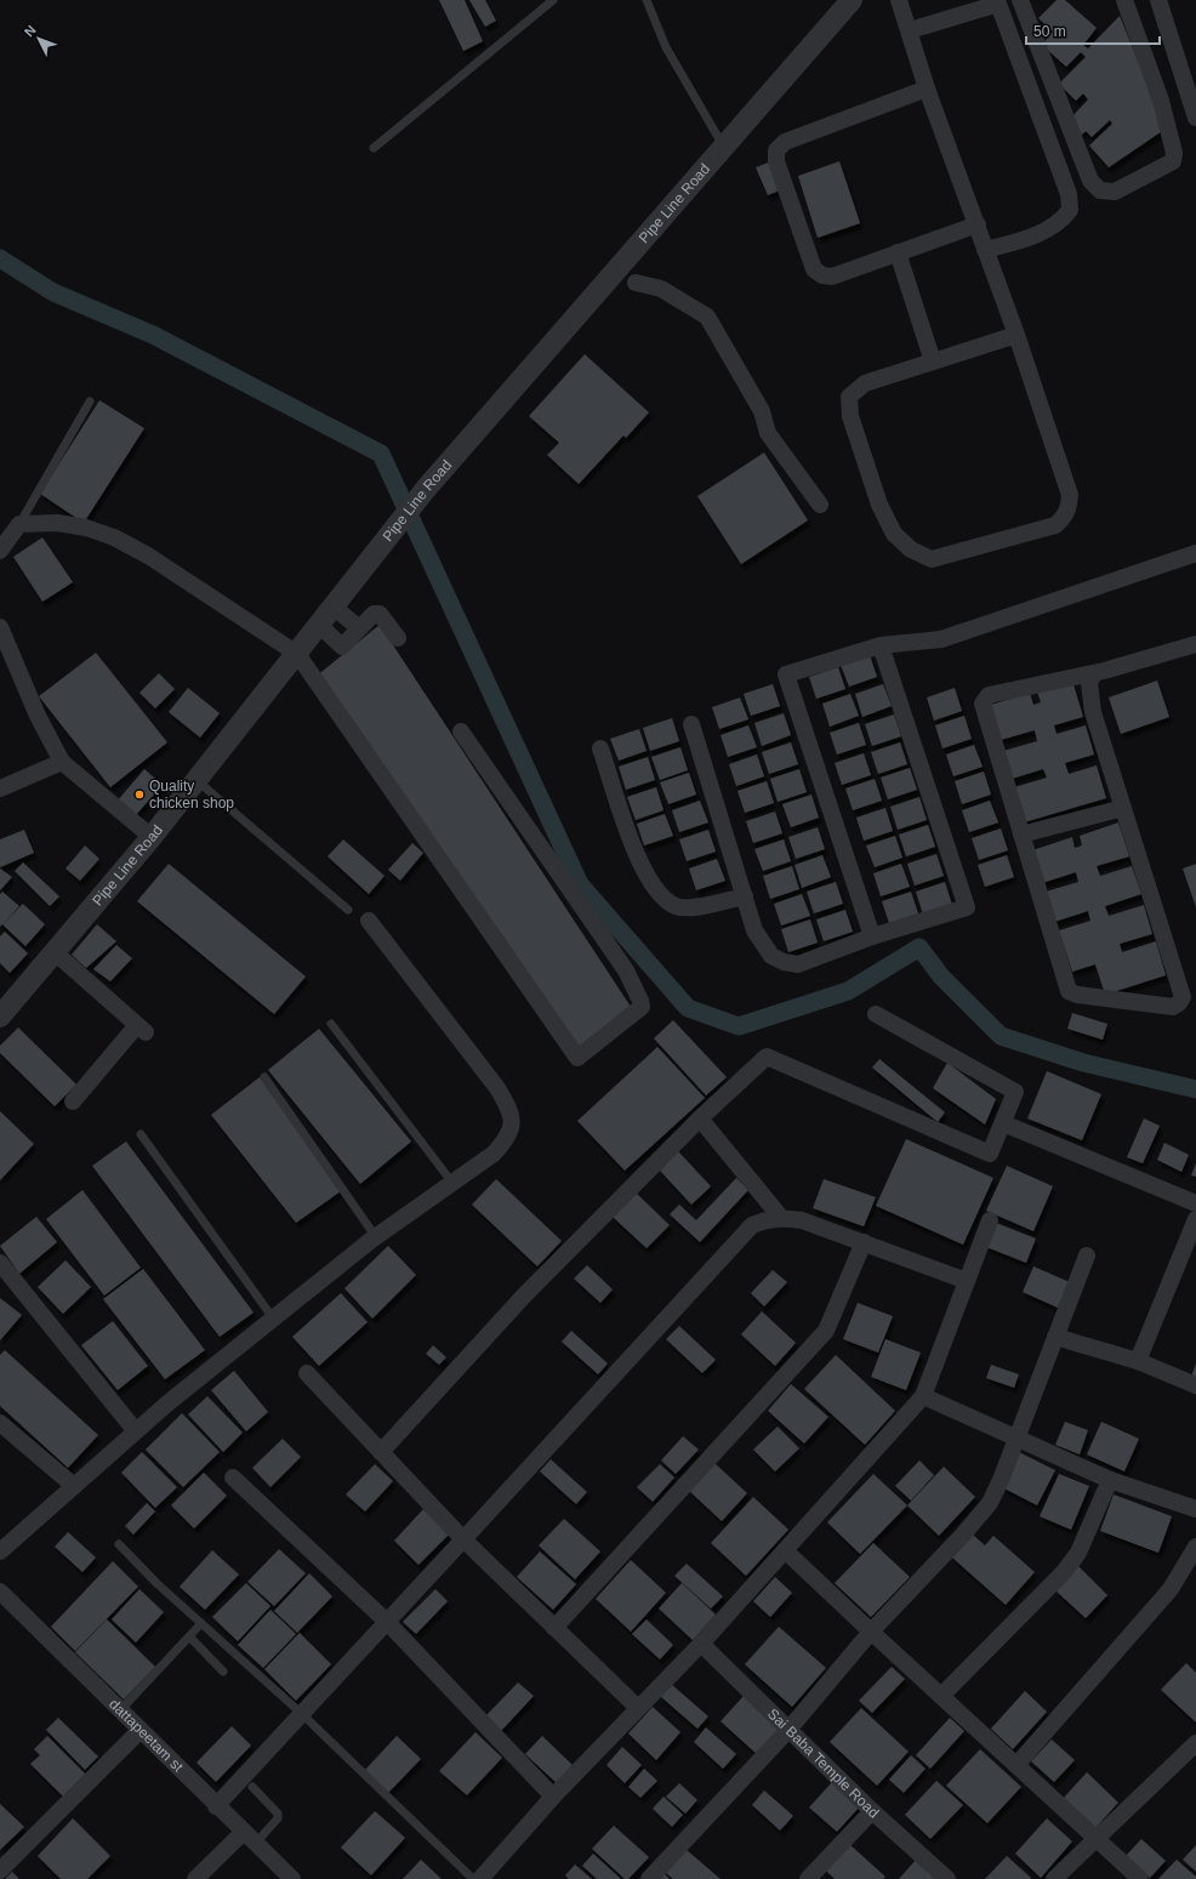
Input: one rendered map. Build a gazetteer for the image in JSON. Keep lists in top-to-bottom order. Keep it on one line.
{"streets":{"street":["Pipe Line Road","dattapeetam st","Sai Baba Temple Road"]},"places":["Quality chicken shop"],"scale_bar":"50 m","north":"top left"}
